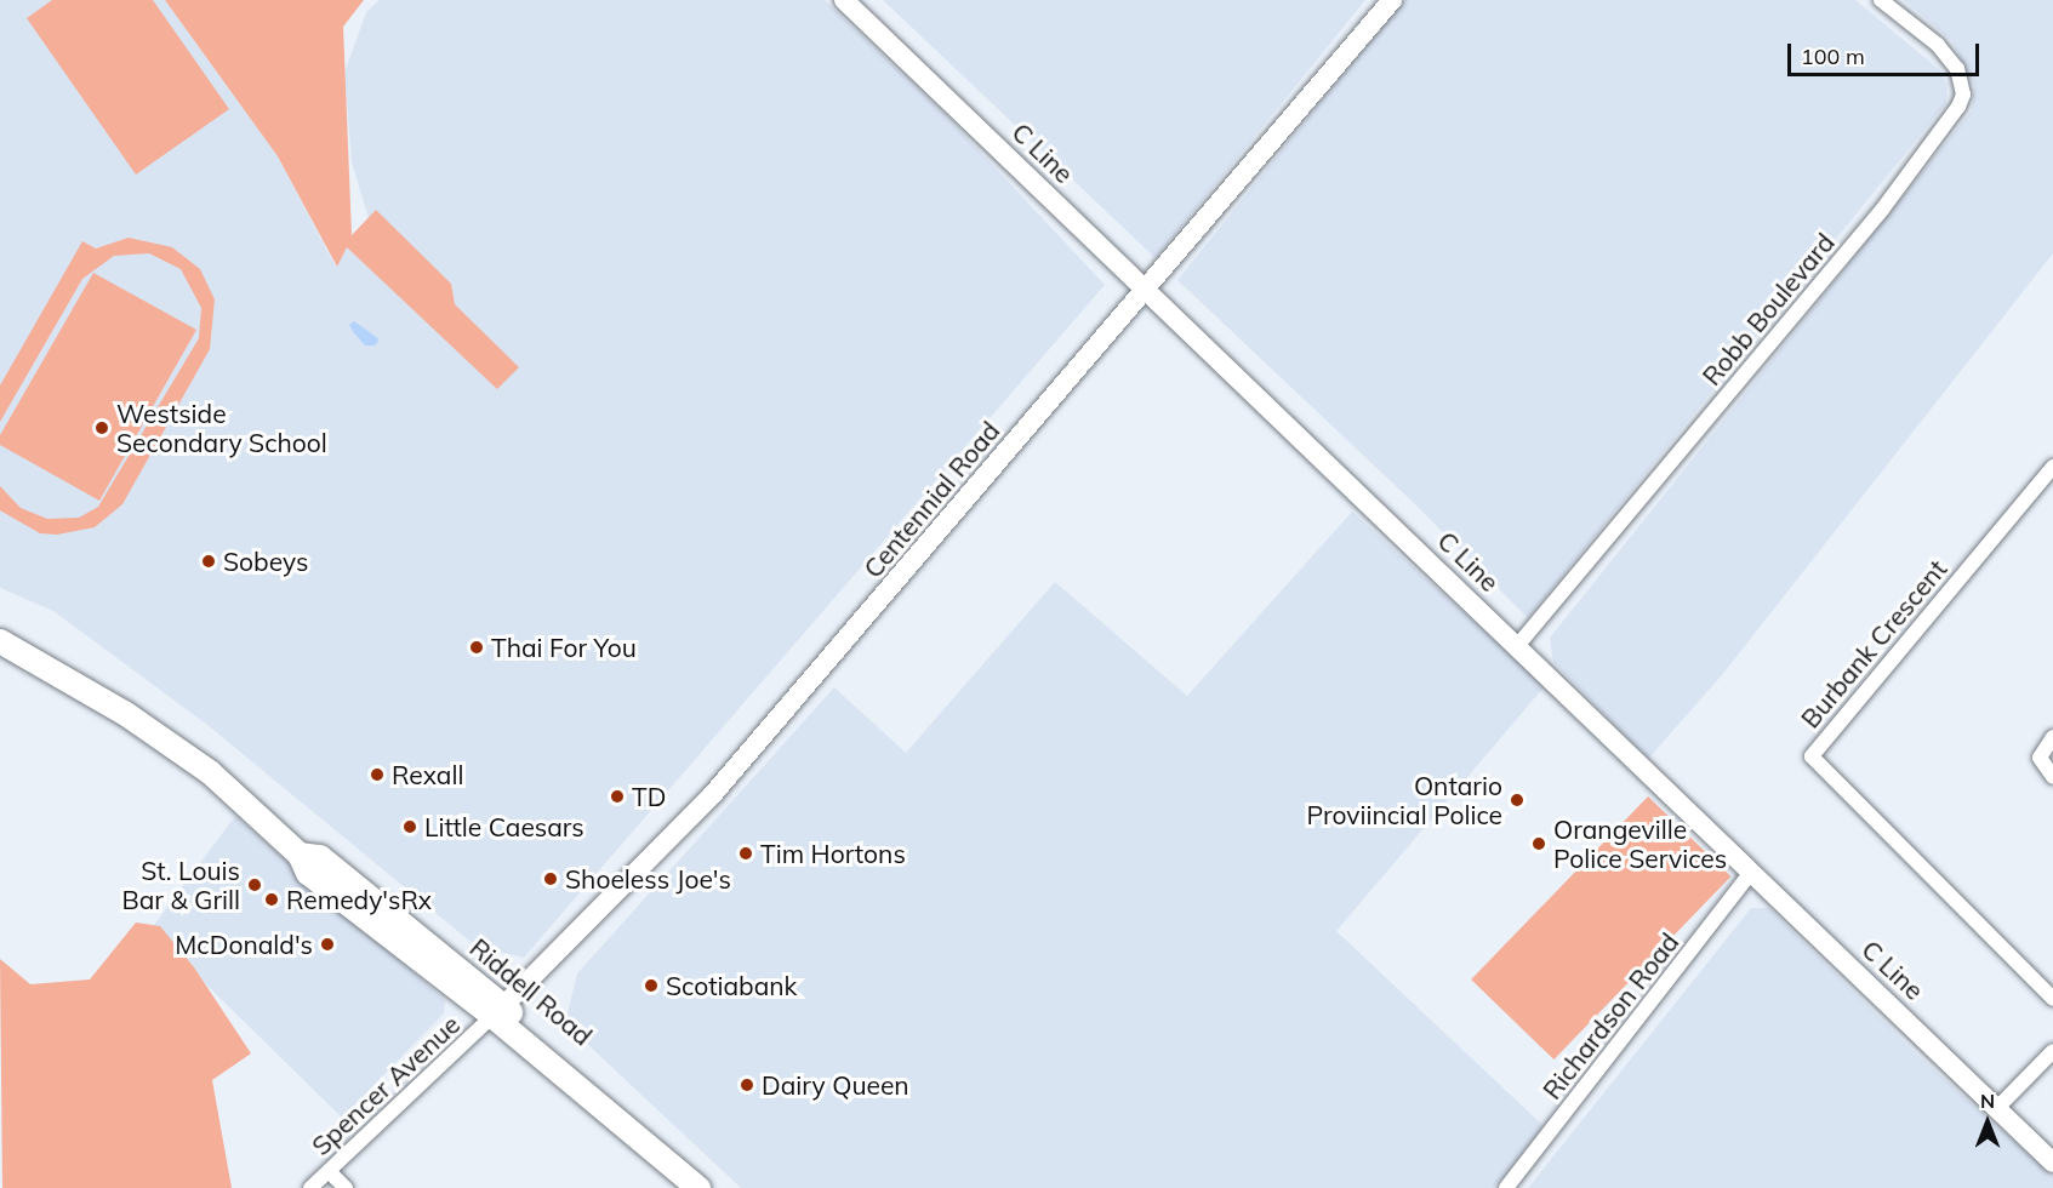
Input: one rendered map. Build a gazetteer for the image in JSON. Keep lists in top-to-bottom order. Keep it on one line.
{"streets":{"main road":["Riddell Road"],"street":["C Line","Robb Boulevard","Centennial Road","Burbank Crescent","Richardson Road","Spencer Avenue"]},"crossings":[["C Line","Robb Boulevard"],["C Line","Centennial Road"],["C Line","Richardson Road"],["Centennial Road","Riddell Road"],["Centennial Road","Spencer Avenue"],["Riddell Road","Spencer Avenue"]],"places":["Westside Secondary School","Sobeys","Thai For You","Rexall","TD","Ontario Proviincial Police","Little Caesars","Orangeville Police Services","Tim Hortons","Shoeless Joe's","St. Louis Bar & Grill","Remedy'sRx","McDonald's","Scotiabank","Dairy Queen"],"scale_bar":"100 m","north":"top"}
